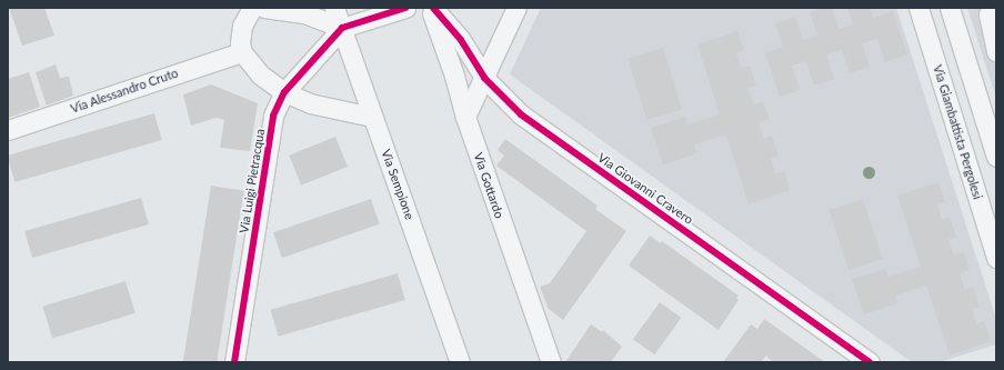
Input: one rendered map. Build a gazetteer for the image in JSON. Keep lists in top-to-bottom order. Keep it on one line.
{"streets":{"street":["Via Alessandro Cruto","Via Giambattista Pergolesi","Via Luigi Pietracqua","Via Sempione","Via Gottardo","Via Giovanni Cravero"]},"crossings":[["Via Luigi Pietracqua","Via Sempione"],["Via Gottardo","Via Giovanni Cravero"]]}
